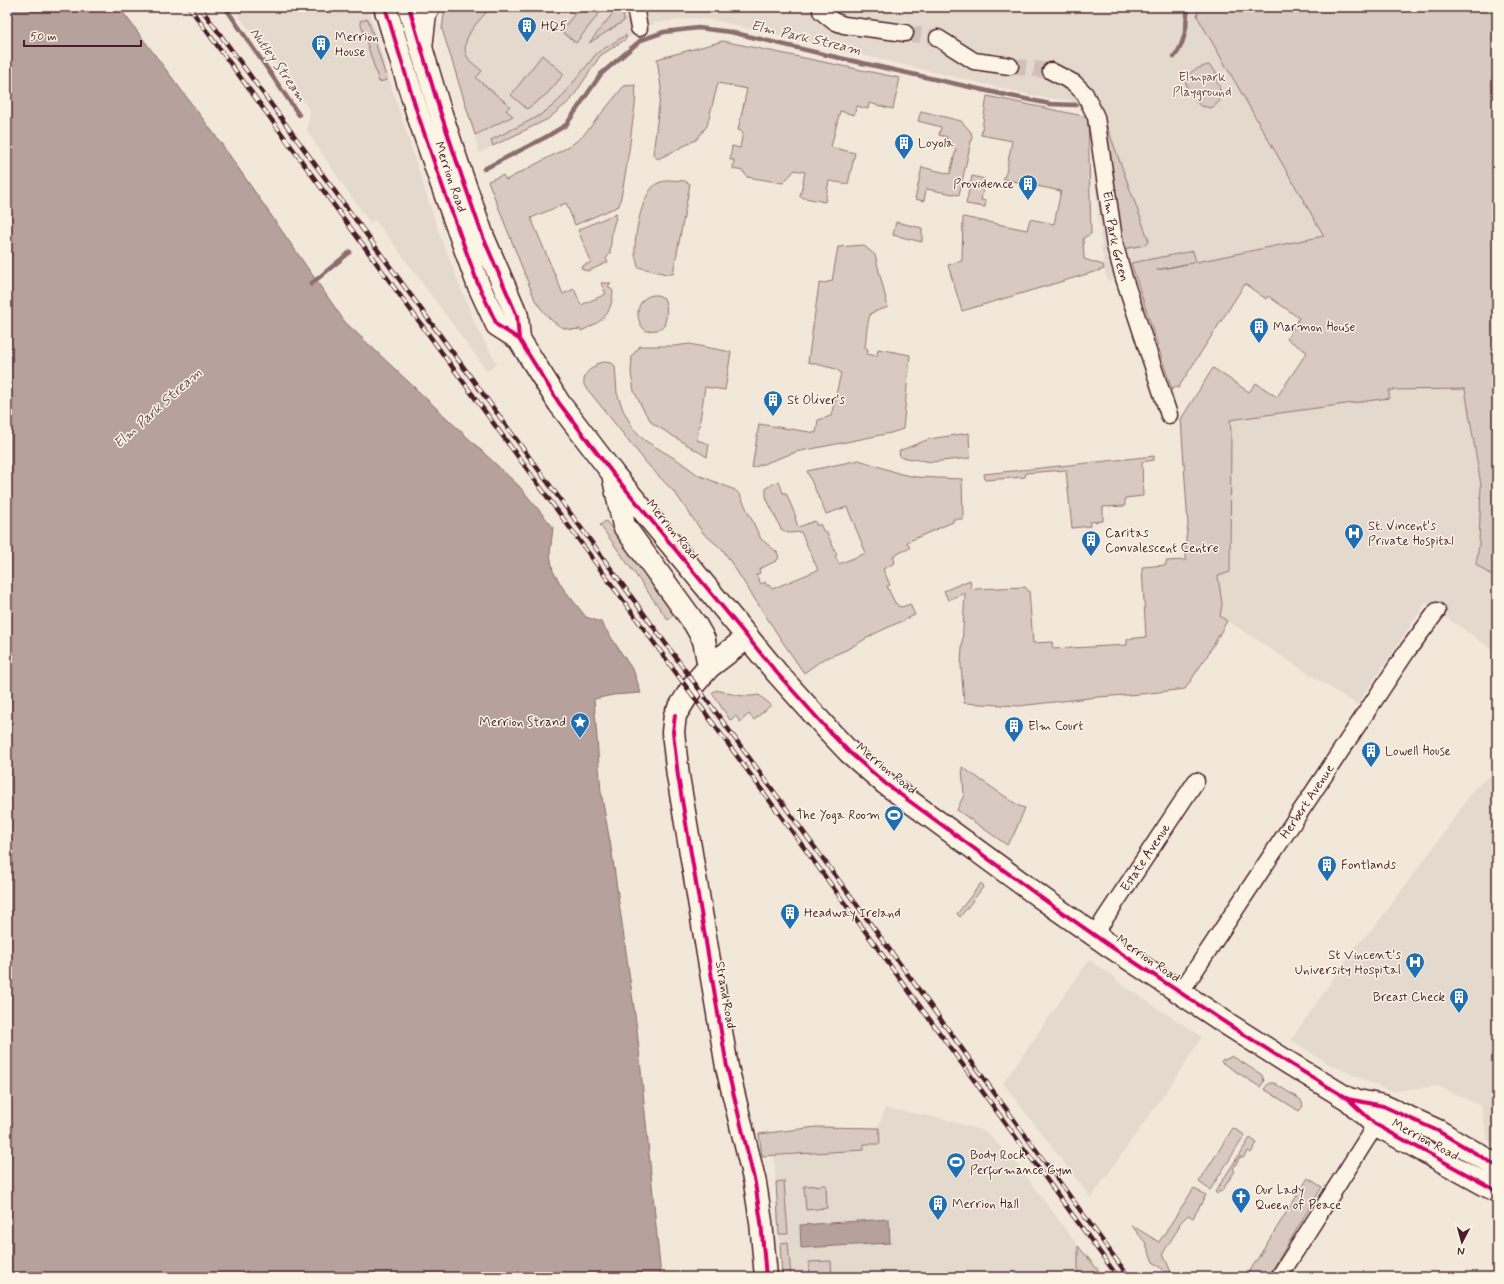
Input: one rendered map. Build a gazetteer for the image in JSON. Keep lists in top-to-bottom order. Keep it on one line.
{"streets":{"main road":["Merrion Road","Strand Road"],"street":["Elm Park Green","Herbert Avenue","Estate Avenue"]},"crossings":[["Merrion Road","Herbert Avenue"],["Merrion Road","Estate Avenue"],["Merrion Road","Strand Road"]],"water":["Elm Park Stream","Nutley Stream"],"parks":["Elmpark Playground"],"places":{"building":["HQ5","Merrion House","Loyola","Providence","Marmon House","St Oliver's","Caritas Convalescent Centre","Elm Court","Lowell House","Fontlands","Headway Ireland","Breast Check","Merrion Hall"],"hospital":["St. Vincent's Private Hospital","St Vincent's University Hospital"],"place":["Merrion Strand"],"sports":["The Yoga Room","Body Rock Performance Gym"],"church":["Our Lady Queen of Peace"]},"scale_bar":"50 m","north":"bottom"}
